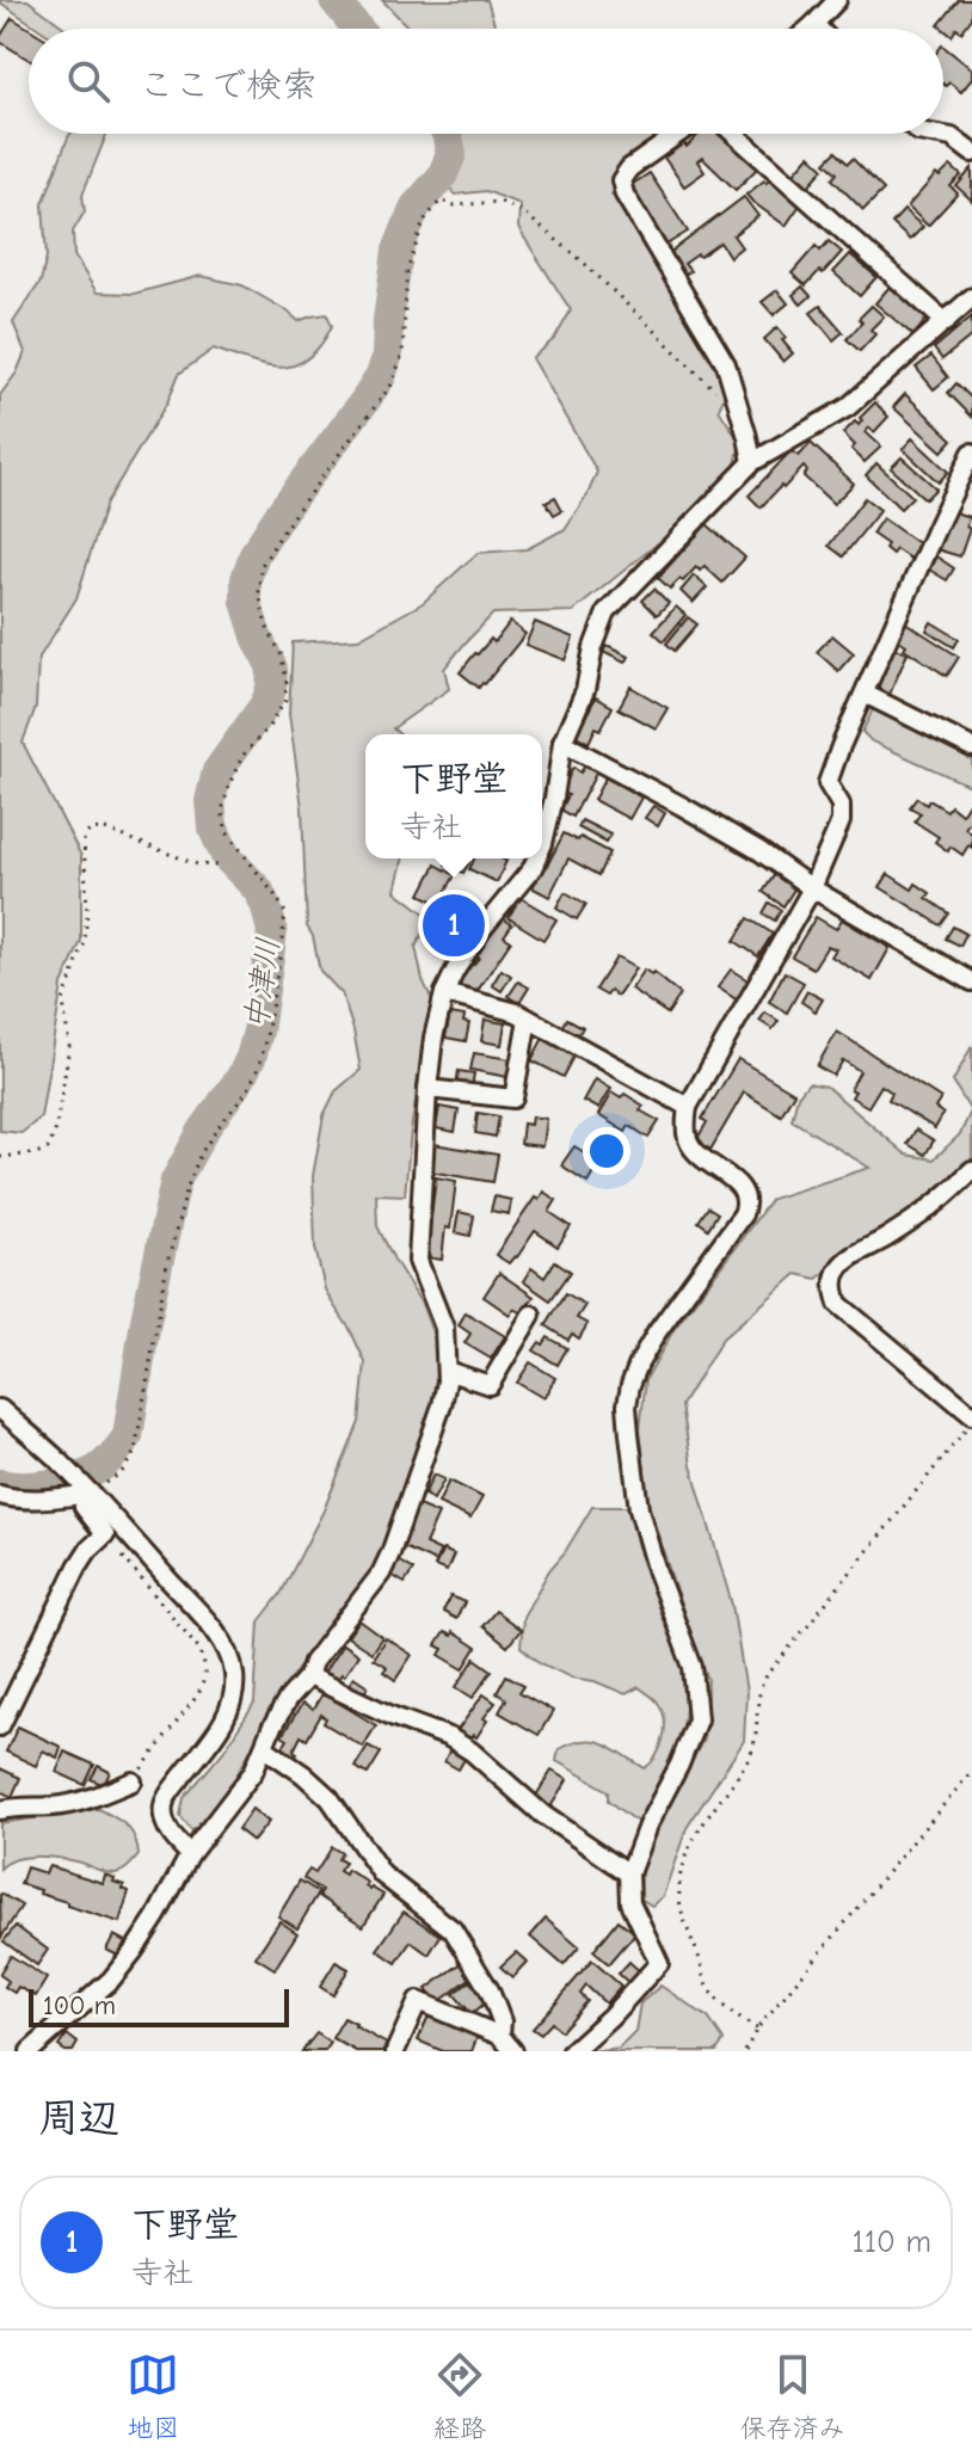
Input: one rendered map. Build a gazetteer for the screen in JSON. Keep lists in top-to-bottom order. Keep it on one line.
{"water":["中津川"],"scale_bar":"100 m","page":{"search":"ここで検索","popup":["下野堂","寺社"],"pins":"1","scale":"100 m","heading":"周辺","list":[{"mark":"1","name":"下野堂","note":"寺社","value":"110 m"}],"nav":["地図","経路","保存済み"]}}
